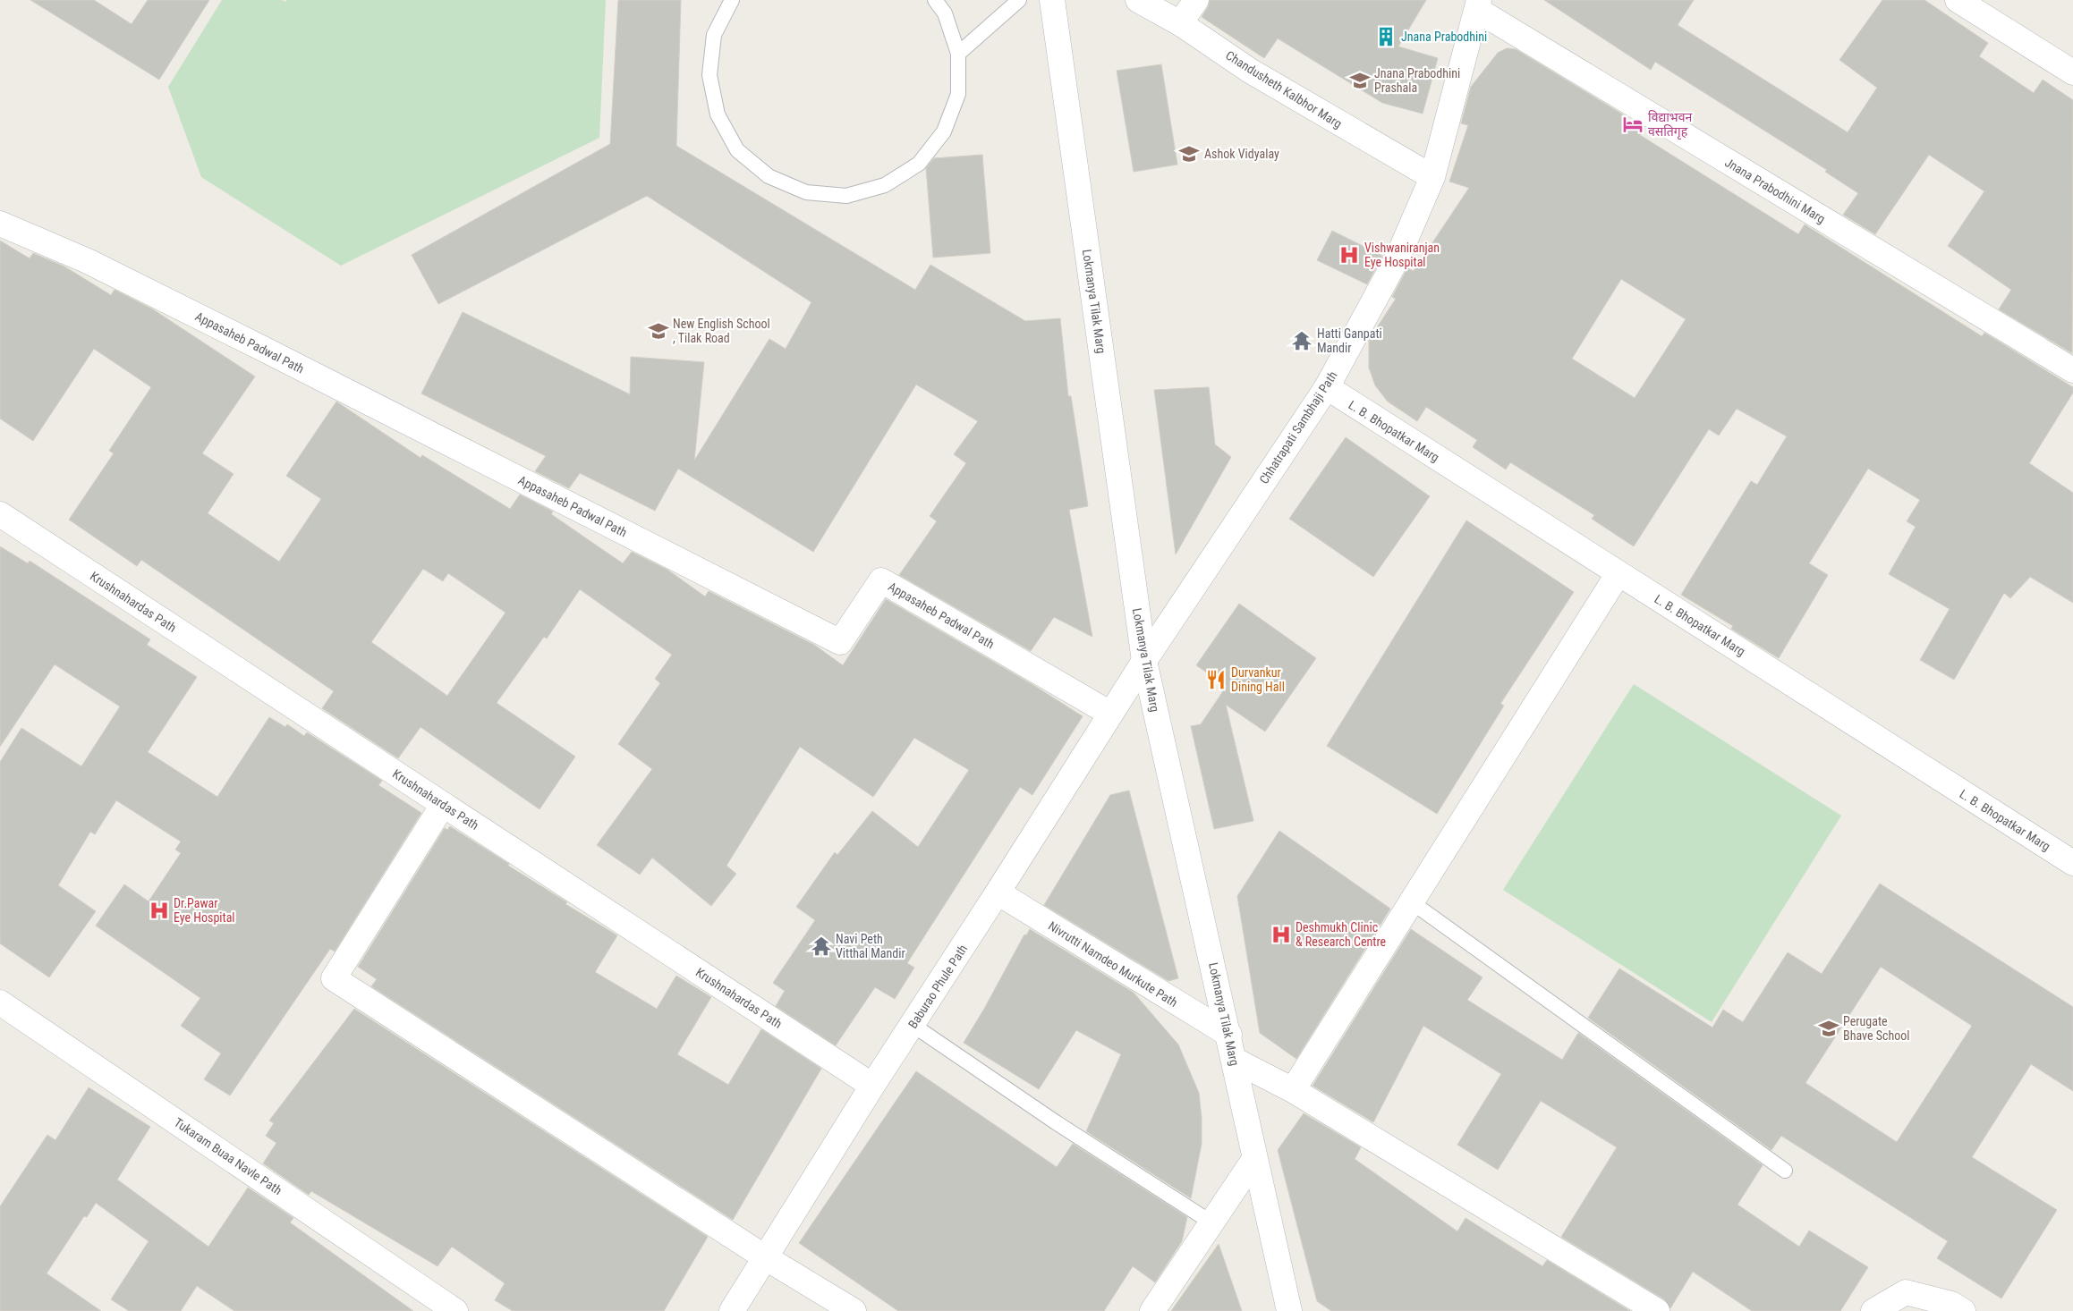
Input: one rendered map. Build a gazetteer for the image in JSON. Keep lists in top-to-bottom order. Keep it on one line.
{"streets":{"street":["Chandusheth Kalbhor Marg","Jnana Prabodhini Marg","Lokmanya Tilak Marg","Appasaheb Padwal Path","Chhatrapati Sambhaji Path","L. B. Bhopatkar Marg","Krushnahardas Path","Nivrutti Namdeo Murkute Path","Baburao Phule Path","Tukaram Buaa Navle Path"]},"crossings":[["Chandusheth Kalbhor Marg","Chhatrapati Sambhaji Path"],["Jnana Prabodhini Marg","Chhatrapati Sambhaji Path"],["Lokmanya Tilak Marg","Chhatrapati Sambhaji Path"],["Lokmanya Tilak Marg","Nivrutti Namdeo Murkute Path"],["Lokmanya Tilak Marg","Baburao Phule Path"],["Appasaheb Padwal Path","Baburao Phule Path"],["Chhatrapati Sambhaji Path","L. B. Bhopatkar Marg"],["Chhatrapati Sambhaji Path","Baburao Phule Path"],["Krushnahardas Path","Baburao Phule Path"],["Nivrutti Namdeo Murkute Path","Baburao Phule Path"]],"places":{"building":["Jnana Prabodhini"],"school or university":["Jnana Prabodhini Prashala","Ashok Vidyalay","New English School , Tilak Road","Perugate Bhave School"],"hotel":["विद्याभवन वसतिगृह"],"hospital":["Vishwaniranjan Eye Hospital","Dr.Pawar Eye Hospital","Deshmukh Clinic & Research Centre"],"temple":["Hatti Ganpati Mandir","Navi Peth Vitthal Mandir"],"restaurant":["Durvankur Dining Hall"]}}
